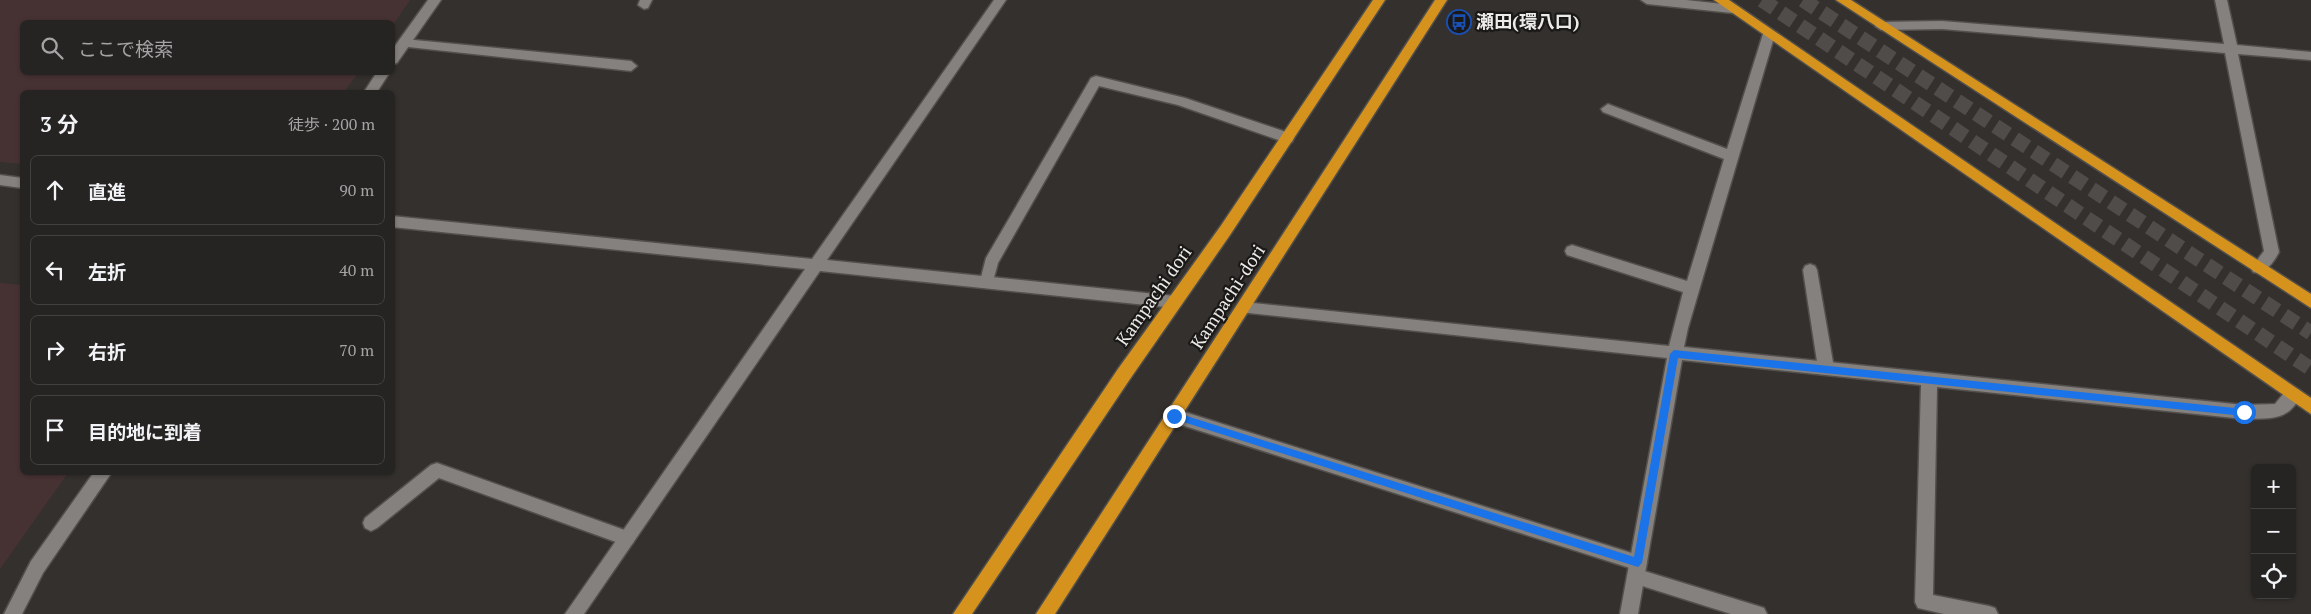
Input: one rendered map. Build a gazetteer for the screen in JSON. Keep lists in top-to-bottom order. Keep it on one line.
{"streets":{"highway":["Kampachi dori","Kampachi-dori"]},"places":{"bus stop":["瀬田(環八口)"]},"page":{"search":"ここで検索","heading":["3 分","徒歩 · 200 m"],"list":[["直進","90 m"],["左折","40 m"],["右折","70 m"],"目的地に到着"],"map_buttons":["+","−"]}}
